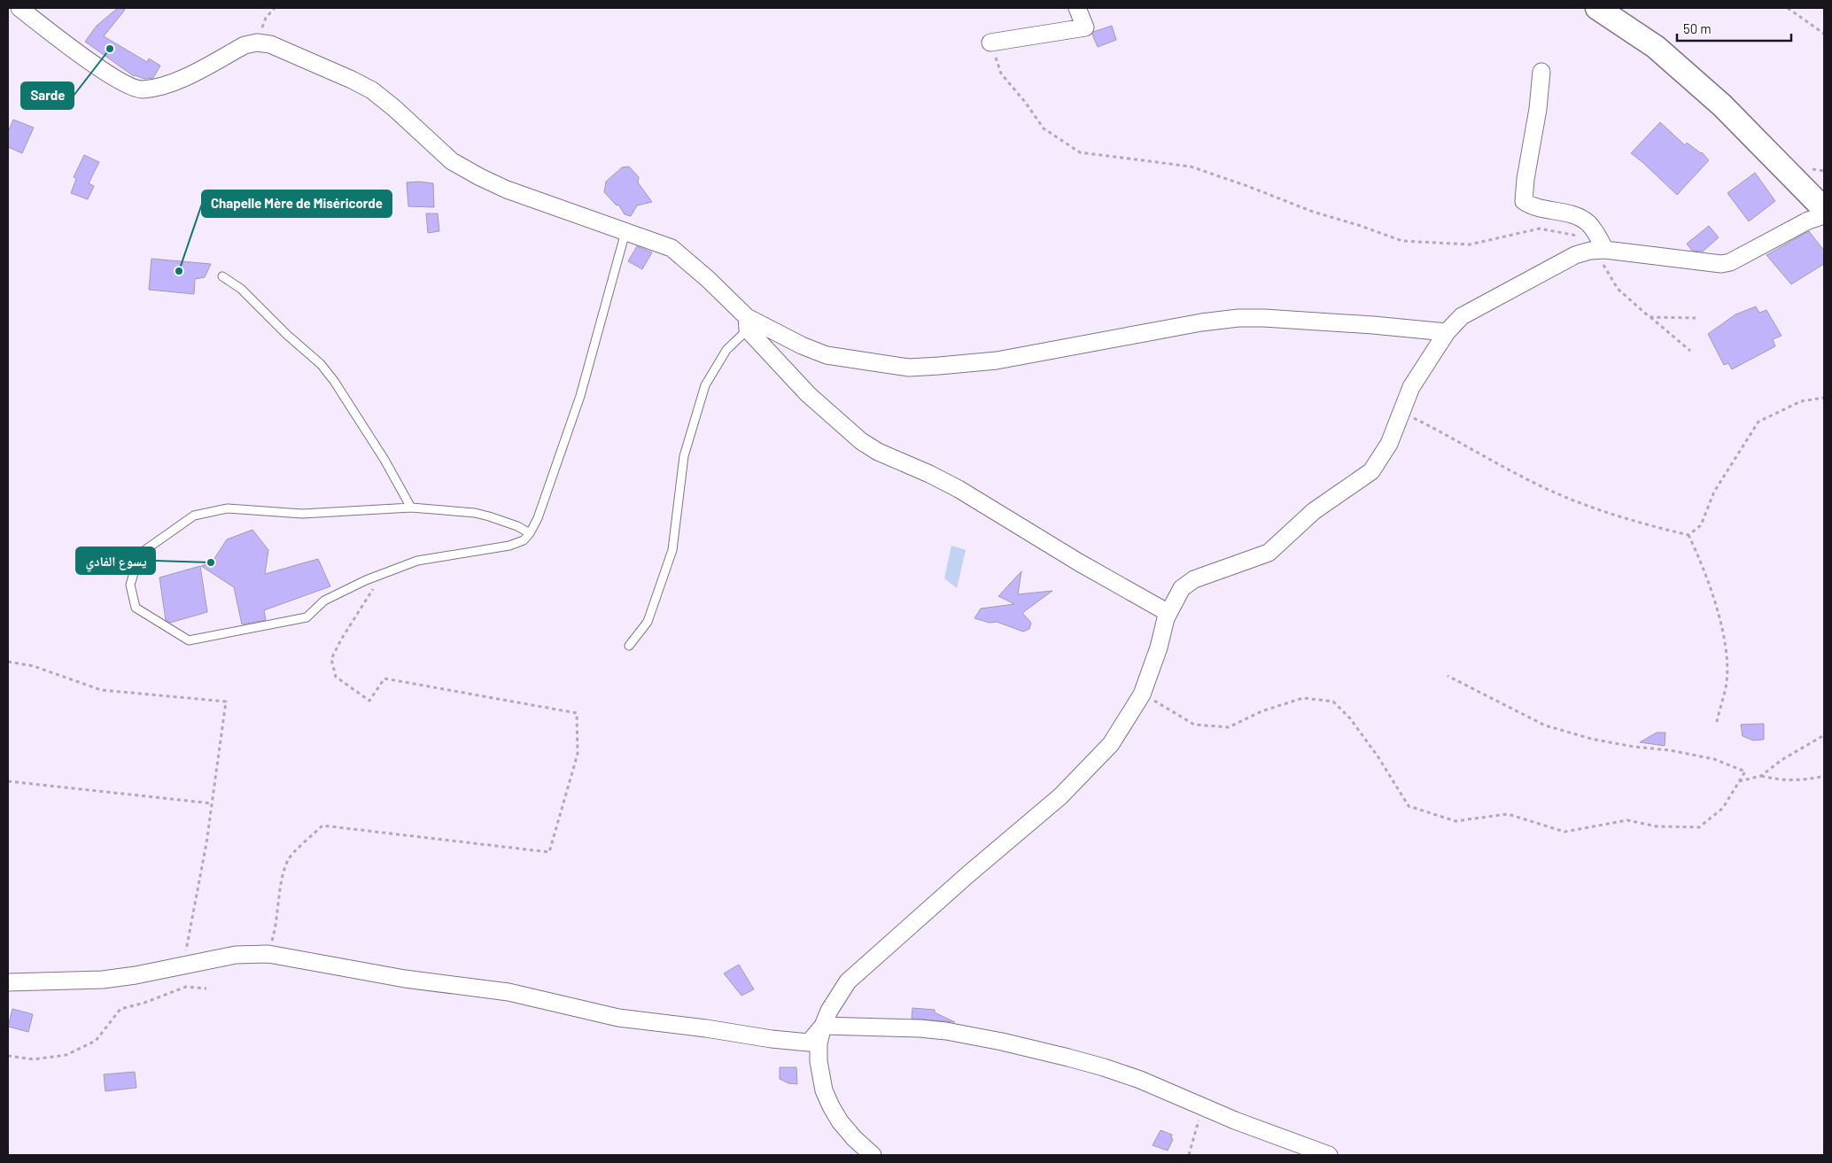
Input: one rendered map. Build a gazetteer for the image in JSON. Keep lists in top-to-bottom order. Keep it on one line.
{"places":["Sarde","Chapelle Mère de Miséricorde","يسوع الفادي"],"scale_bar":"50 m"}
